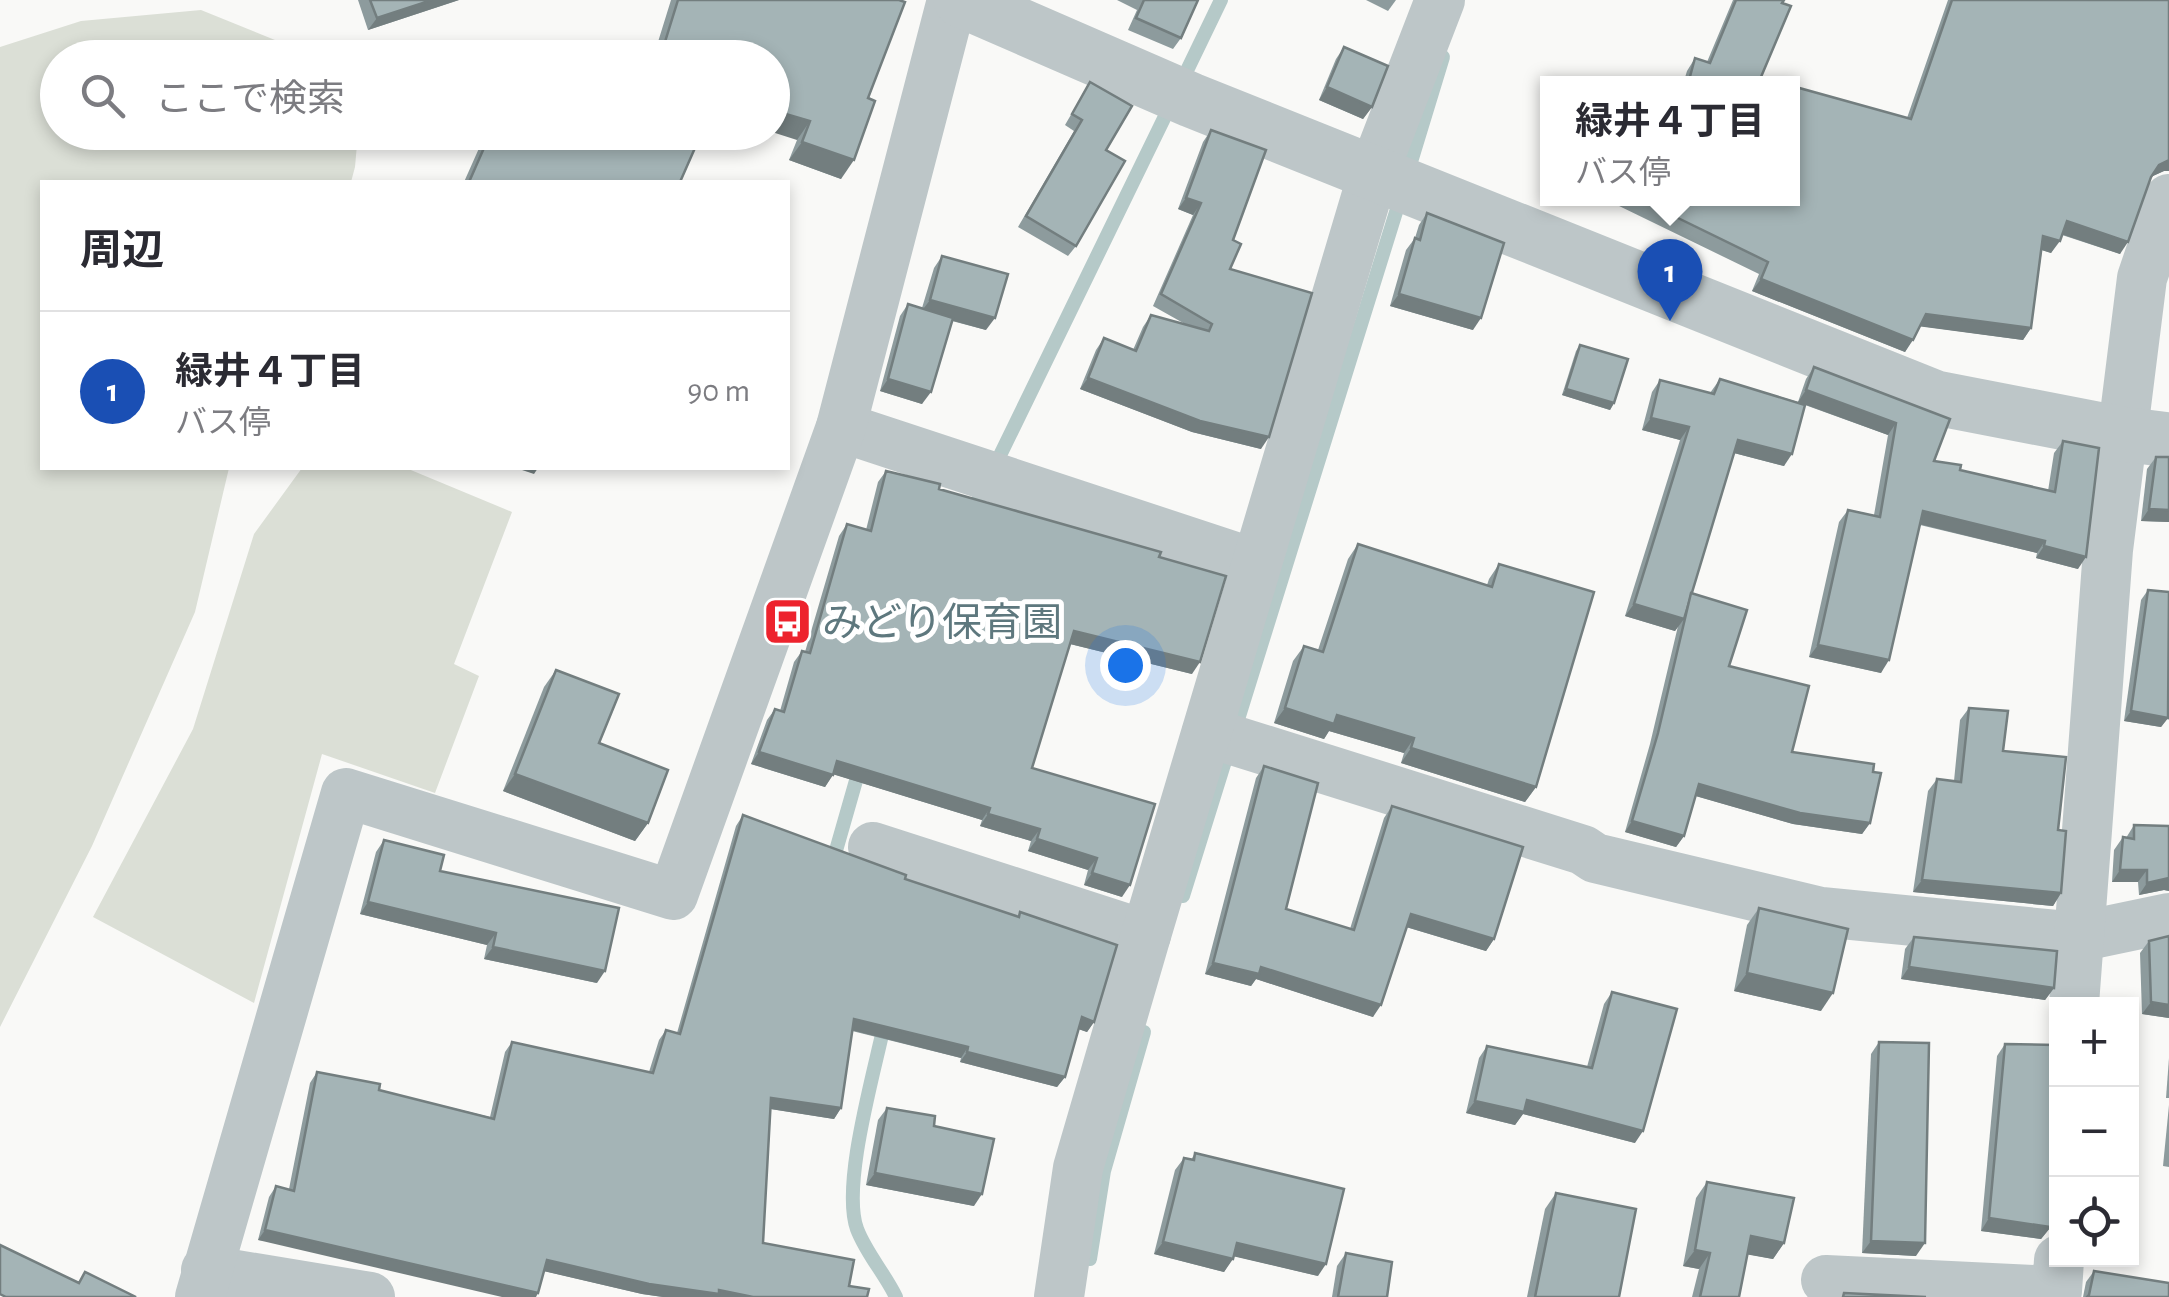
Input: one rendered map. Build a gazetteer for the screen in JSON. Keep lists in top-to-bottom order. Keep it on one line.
{"places":{"bus stop":["みどり保育園"]},"page":{"search":"ここで検索","popup":["緑井４丁目","バス停"],"heading":"周辺","pins":"1","list":[{"mark":"1","name":"緑井４丁目","note":"バス停","value":"90 m"}],"map_buttons":["+","−"]}}
